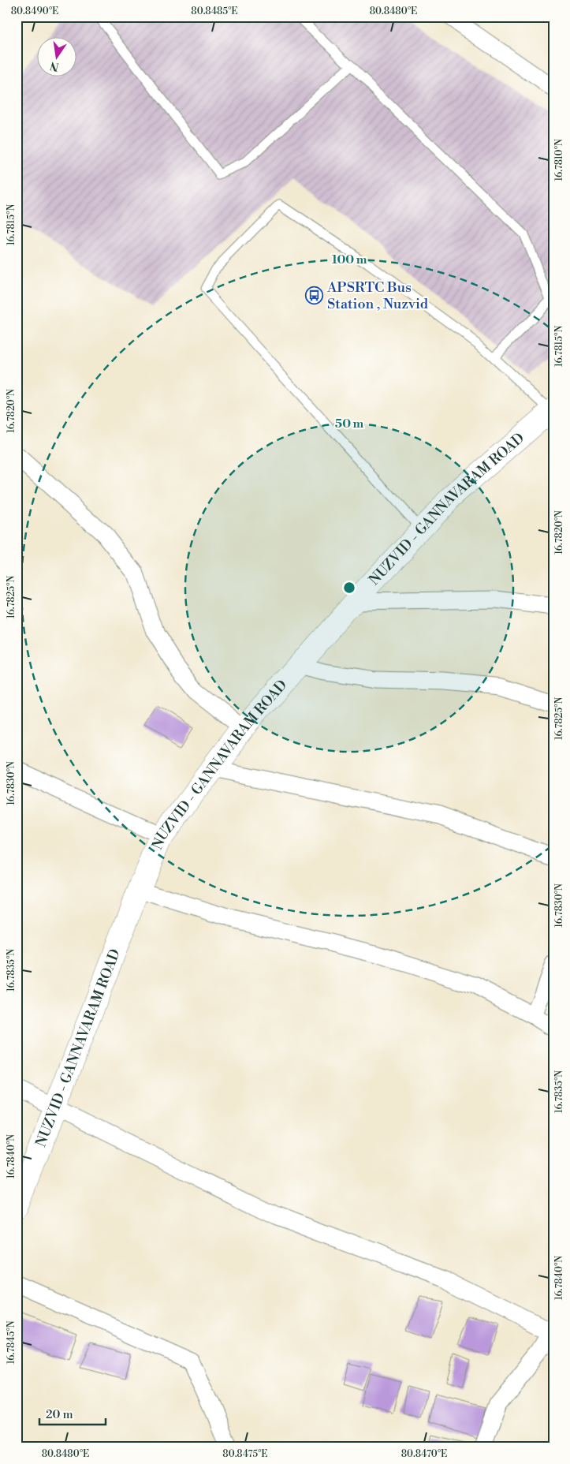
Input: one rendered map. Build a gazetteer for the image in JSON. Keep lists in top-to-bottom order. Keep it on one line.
{"streets":{"main road":["NUZVID - GANNAVARAM ROAD"]},"places":{"bus stop":["APSRTC Bus Station , Nuzvid"]},"scale_bar":"20 m","north":"bottom","coordinates":["80.8490°E","80.8485°E","80.8480°E","16.7810°N","16.7815°N","16.7820°N","16.7825°N","16.7830°N","16.7835°N","16.7840°N","16.7845°N","80.8475°E","80.8470°E"],"rings":["100 m","50 m"]}
